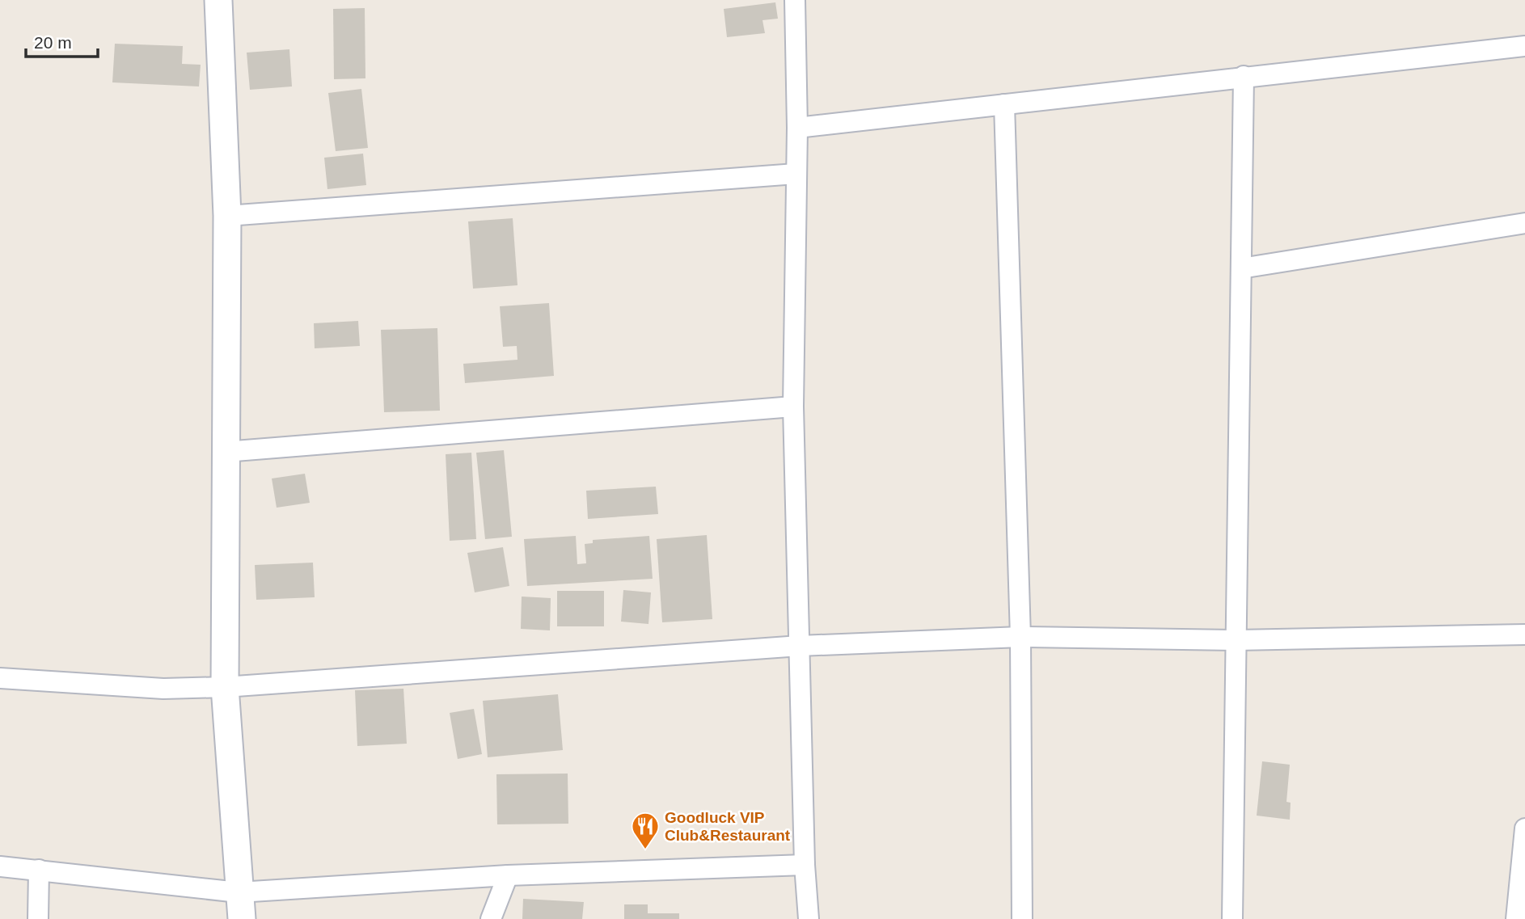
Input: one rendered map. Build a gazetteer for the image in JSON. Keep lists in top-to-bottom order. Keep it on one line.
{"places":{"restaurant":["Goodluck VIP Club&Restaurant"]},"scale_bar":"20 m"}
